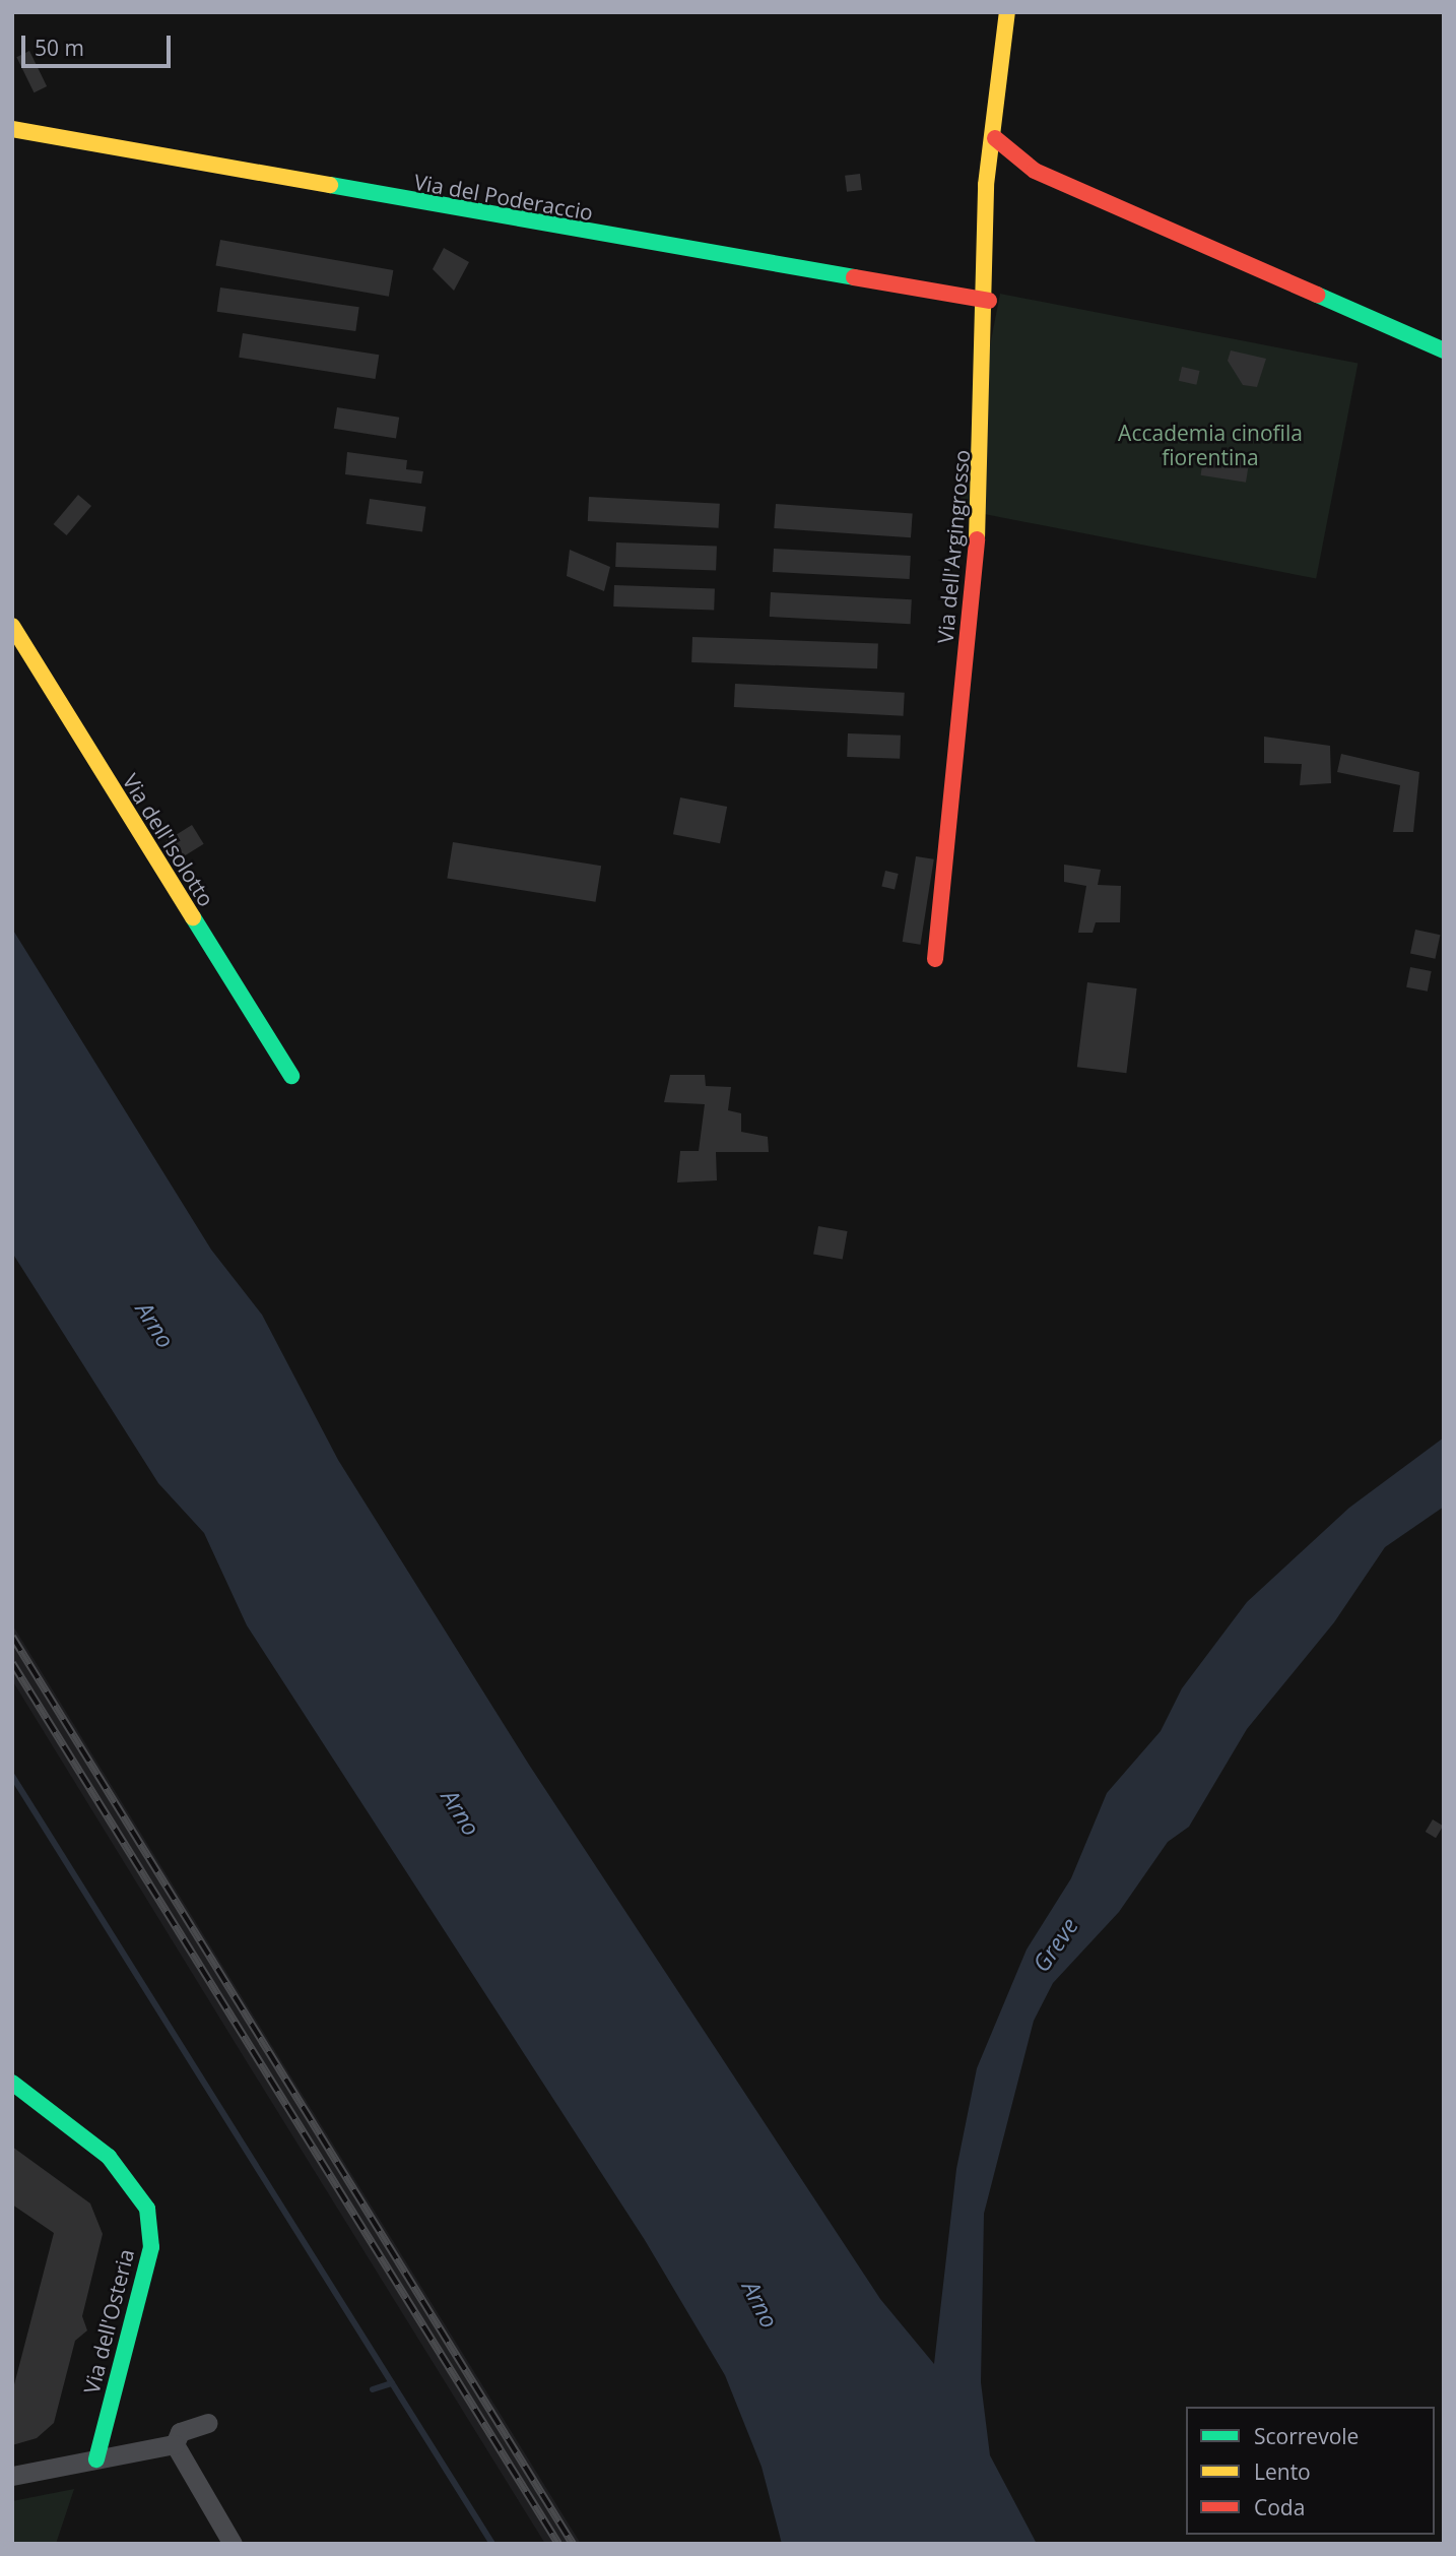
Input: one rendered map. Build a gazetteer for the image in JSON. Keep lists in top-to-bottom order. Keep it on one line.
{"streets":{"street":["Via del Poderaccio","Via dell'Argingrosso","Via dell'Isolotto","Via dell'Osteria"]},"crossings":[["Via del Poderaccio","Via dell'Argingrosso"]],"water":["Arno","Greve"],"parks":["Accademia cinofila fiorentina"],"legend":["Scorrevole","Lento","Coda"],"scale_bar":"50 m"}
